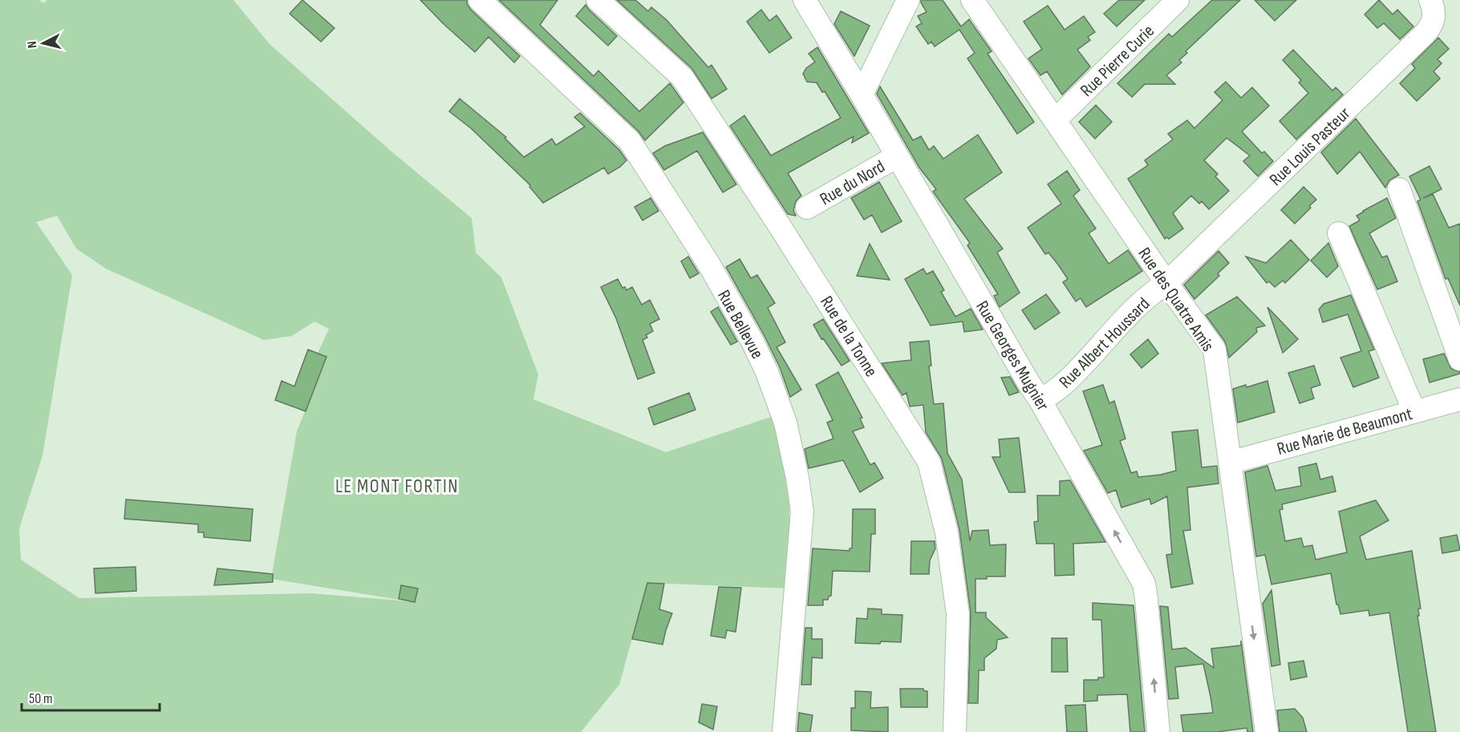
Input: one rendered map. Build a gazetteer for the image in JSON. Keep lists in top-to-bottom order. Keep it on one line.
{"streets":{"street":["Rue Pierre Curie","Rue Louis Pasteur","Rue du Nord","Rue des Quatre Amis","Rue Bellevue","Rue de la Tonne","Rue Albert Houssard","Rue Georges Mugnier","Rue Marie de Beaumont"]},"crossings":[["Rue Pierre Curie","Rue des Quatre Amis"],["Rue Louis Pasteur","Rue des Quatre Amis"],["Rue Louis Pasteur","Rue Albert Houssard"],["Rue du Nord","Rue Georges Mugnier"],["Rue des Quatre Amis","Rue Albert Houssard"],["Rue des Quatre Amis","Rue Marie de Beaumont"],["Rue Albert Houssard","Rue Georges Mugnier"]],"one_way":["Rue Georges Mugnier"],"districts":["LE MONT FORTIN"],"scale_bar":"50 m","north":"left"}
